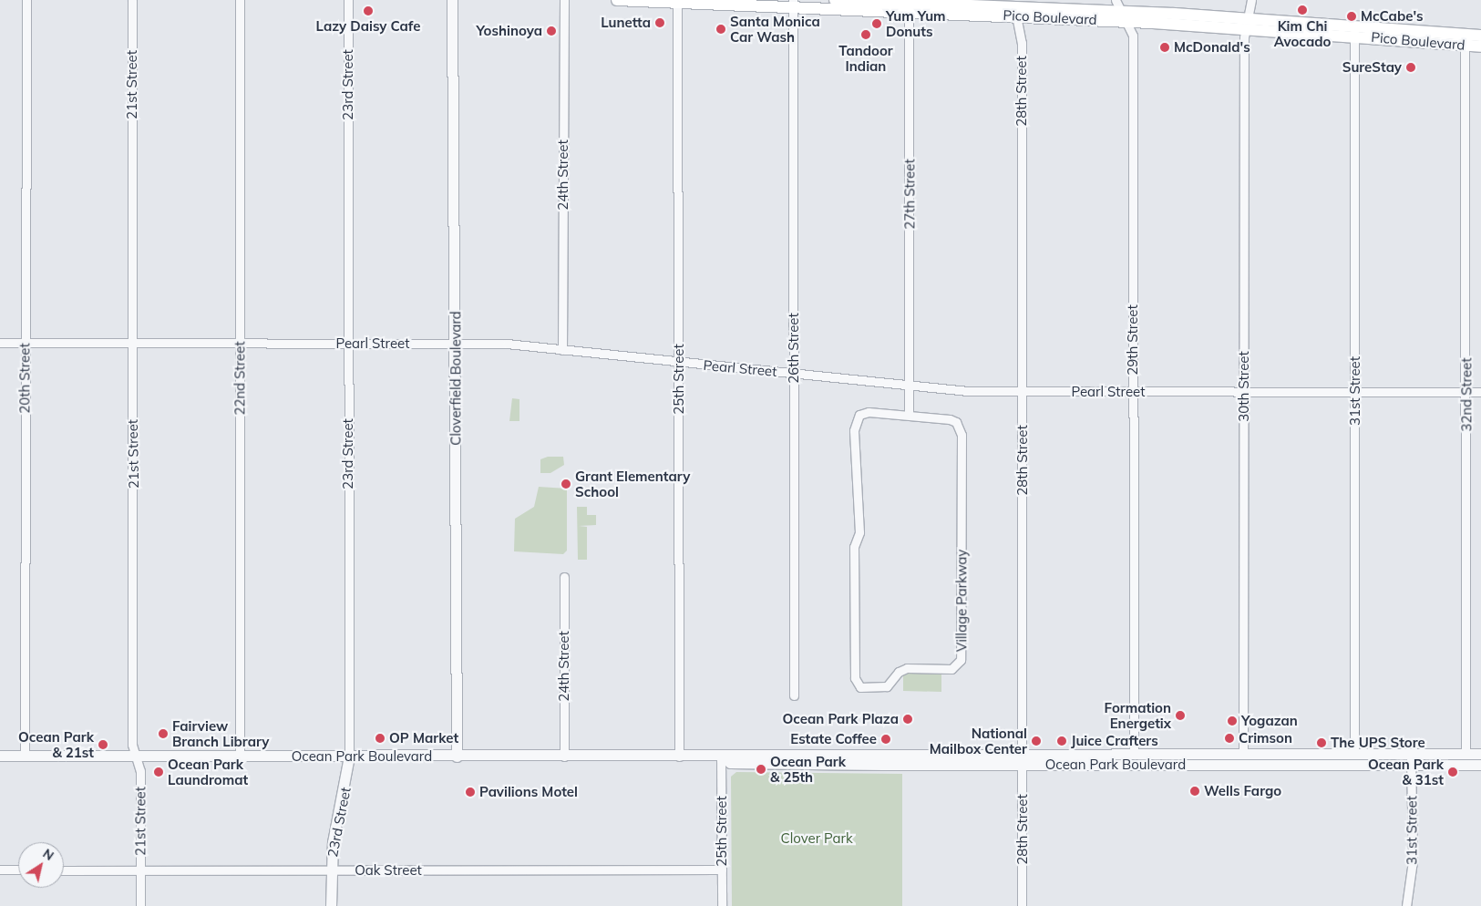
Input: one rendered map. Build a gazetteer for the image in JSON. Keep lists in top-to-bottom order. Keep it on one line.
{"streets":{"main road":["Pico Boulevard"],"street":["21st Street","23rd Street","28th Street","24th Street","27th Street","29th Street","Pearl Street","26th Street","20th Street","22nd Street","Cloverfield Boulevard","25th Street","30th Street","31st Street","32nd Street","Village Parkway","Ocean Park Boulevard","Oak Street"]},"crossings":[["Pico Boulevard","28th Street"],["Pico Boulevard","27th Street"],["Pico Boulevard","29th Street"],["Pico Boulevard","26th Street"],["Pico Boulevard","25th Street"],["Pico Boulevard","30th Street"],["Pico Boulevard","31st Street"],["Pico Boulevard","32nd Street"],["21st Street","Pearl Street"],["21st Street","Ocean Park Boulevard"],["21st Street","Oak Street"],["23rd Street","Pearl Street"],["23rd Street","Ocean Park Boulevard"],["23rd Street","Oak Street"],["28th Street","Pearl Street"],["28th Street","Ocean Park Boulevard"],["24th Street","Pearl Street"],["24th Street","Ocean Park Boulevard"],["27th Street","Pearl Street"],["27th Street","Village Parkway"],["29th Street","Pearl Street"],["29th Street","Ocean Park Boulevard"],["Pearl Street","26th Street"],["Pearl Street","20th Street"],["Pearl Street","22nd Street"],["Pearl Street","Cloverfield Boulevard"],["Pearl Street","25th Street"],["Pearl Street","30th Street"],["Pearl Street","31st Street"],["Pearl Street","32nd Street"],["20th Street","Ocean Park Boulevard"],["22nd Street","Ocean Park Boulevard"],["Cloverfield Boulevard","Ocean Park Boulevard"],["25th Street","Ocean Park Boulevard"],["25th Street","Oak Street"],["30th Street","Ocean Park Boulevard"],["31st Street","Ocean Park Boulevard"],["32nd Street","Ocean Park Boulevard"]],"parks":["Clover Park"],"places":["Kim Chi Avocado","Lazy Daisy Cafe","McCabe's","Lunetta","Yum Yum Donuts","Santa Monica Car Wash","Yoshinoya","Tandoor Indian","McDonald's","SureStay","Grant Elementary School","Formation Energetix","Ocean Park Plaza","Yogazan","Fairview Branch Library","OP Market","Crimson","Estate Coffee","National Mailbox Center","Juice Crafters","The UPS Store","Ocean Park & 21st","Ocean Park & 25th","Ocean Park Laundromat","Ocean Park & 31st","Wells Fargo","Pavilions Motel"],"north":"top right"}
